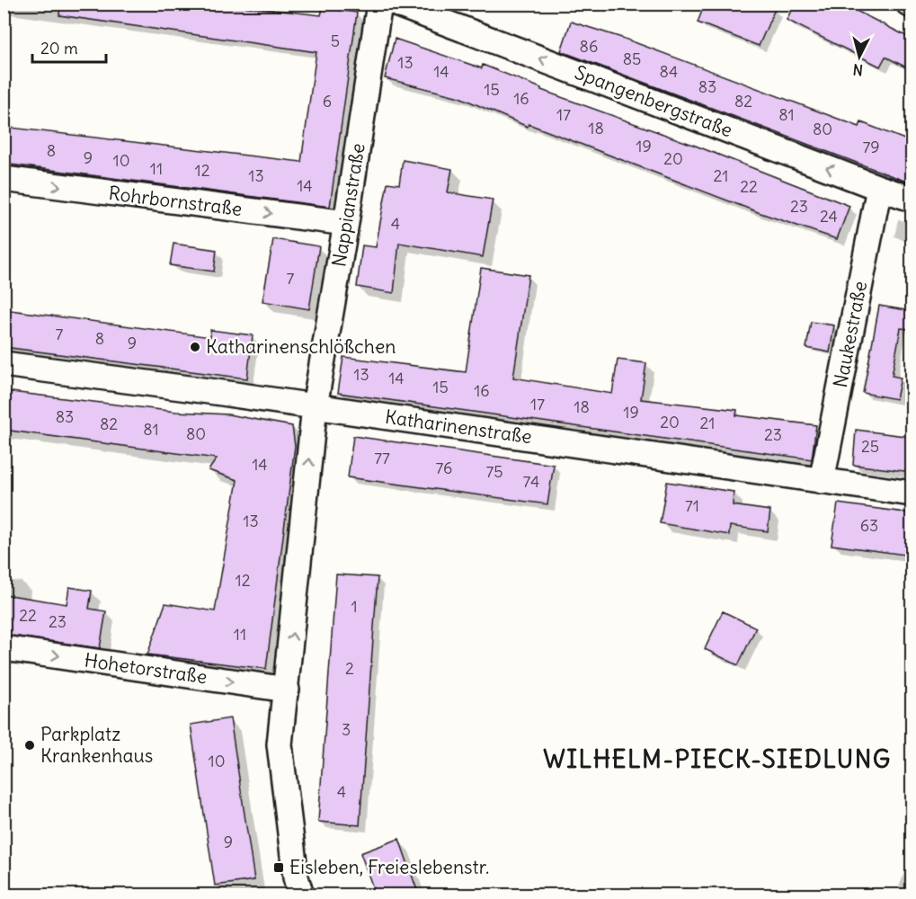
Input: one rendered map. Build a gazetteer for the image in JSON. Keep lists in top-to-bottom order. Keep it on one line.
{"streets":{"street":["Spangenbergstraße","Rohrbornstraße","Nappianstraße","Naukestraße","Katharinenstraße","Hohetorstraße"]},"crossings":[["Spangenbergstraße","Naukestraße"],["Rohrbornstraße","Nappianstraße"],["Nappianstraße","Katharinenstraße"],["Nappianstraße","Hohetorstraße"],["Naukestraße","Katharinenstraße"]],"one_way":["Spangenbergstraße","Rohrbornstraße","Hohetorstraße"],"districts":["WILHELM-PIECK-SIEDLUNG"],"places":{"other":["Katharinenschlößchen","Parkplatz Krankenhaus"],"transit":["Eisleben, Freieslebenstr."]},"house_numbers":["5","86","85","13","14","84","83","15","16","6","82","17","81","18","80","19","79","8","9","20","10","11","12","13","21","14","22","23","24","4","7","7","8","9","13","14","15","16","17","18","19","83","20","21","82","81","80","23","25","77","14","76","75","74","71","13","63","12","1","22","23","11","2","3","10","4","9"],"scale_bar":"20 m","north":"bottom"}
